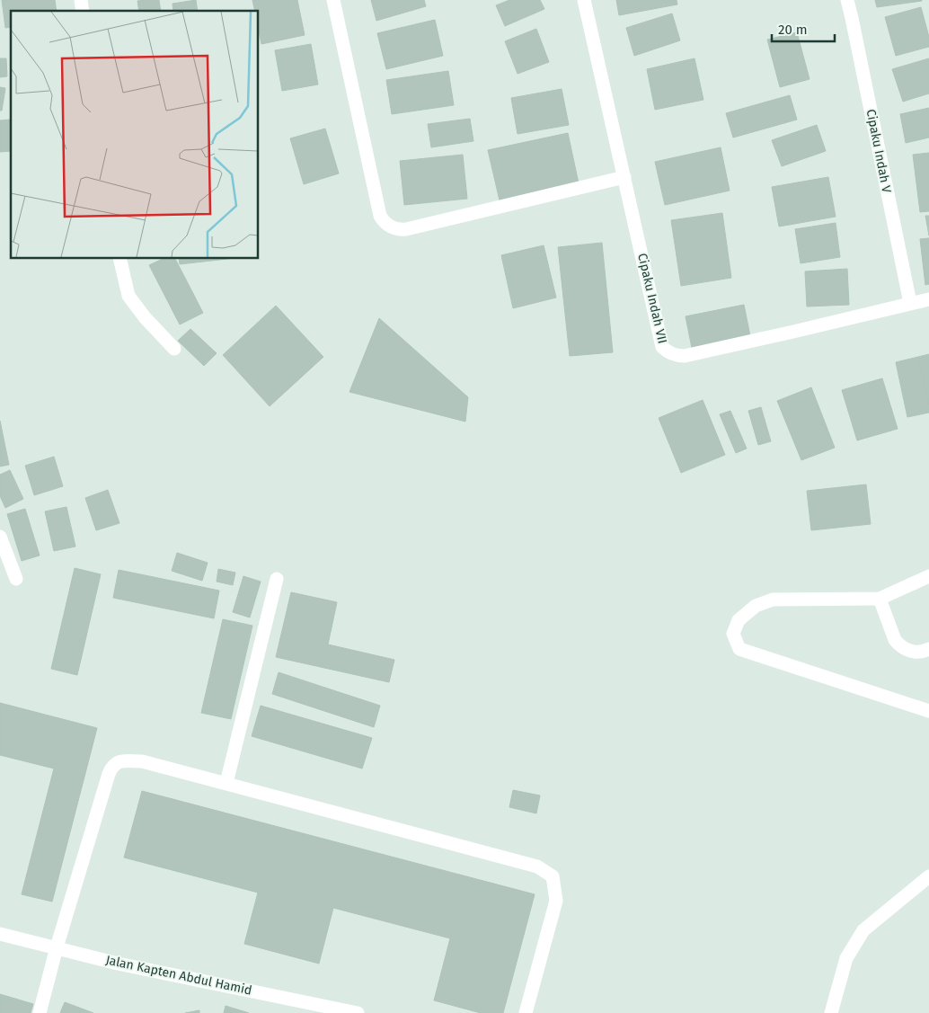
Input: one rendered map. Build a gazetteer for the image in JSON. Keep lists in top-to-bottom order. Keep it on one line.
{"streets":{"street":["Cipaku Indah V","Cipaku Indah VII","Jalan Kapten Abdul Hamid"]},"crossings":[["Cipaku Indah V","Cipaku Indah VII"]],"scale_bar":"20 m"}
